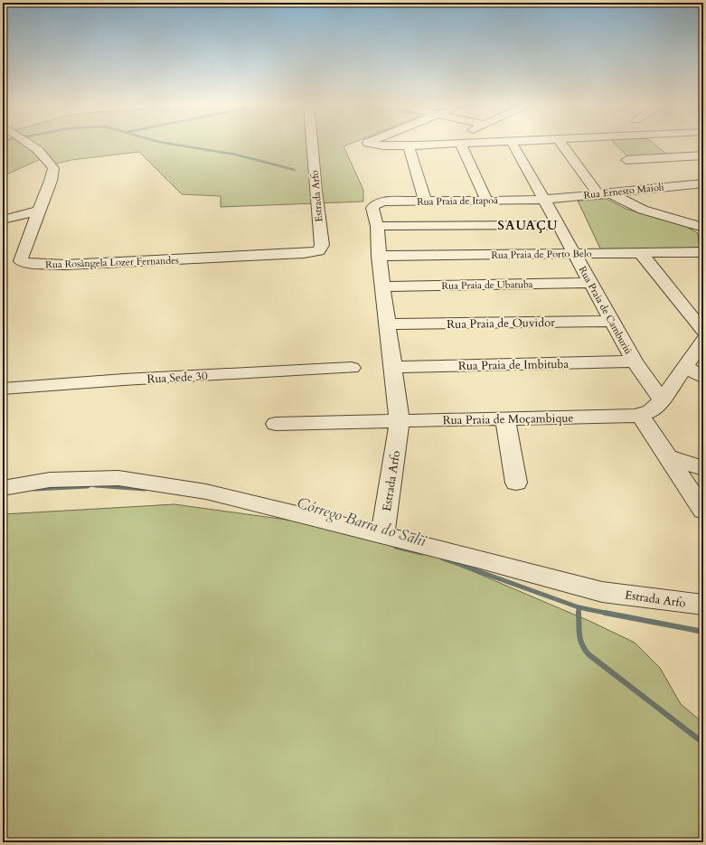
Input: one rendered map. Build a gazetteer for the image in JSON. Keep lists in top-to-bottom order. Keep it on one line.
{"streets":{"street":["Rua Ernesto Maioli","Estrada Arfo","Rua Praia de Itapoã","Rua Praia de Porto Belo","Rua Rosângela Lozer Fernandes","Rua Praia de Ubatuba","Rua Praia de Camburiú","Rua Praia de Ouvidor","Rua Praia de Imbituba","Rua Sede 30","Rua Praia de Moçambique"]},"crossings":[["Rua Ernesto Maioli","Rua Praia de Itapoã"],["Rua Ernesto Maioli","Rua Praia de Camburiú"],["Estrada Arfo","Rua Praia de Itapoã"],["Estrada Arfo","Rua Praia de Porto Belo"],["Estrada Arfo","Rua Rosângela Lozer Fernandes"],["Estrada Arfo","Rua Praia de Ubatuba"],["Estrada Arfo","Rua Praia de Ouvidor"],["Estrada Arfo","Rua Praia de Imbituba"],["Estrada Arfo","Rua Praia de Moçambique"],["Rua Praia de Itapoã","Rua Praia de Camburiú"],["Rua Praia de Porto Belo","Rua Praia de Camburiú"],["Rua Praia de Ubatuba","Rua Praia de Camburiú"],["Rua Praia de Camburiú","Rua Praia de Ouvidor"],["Rua Praia de Camburiú","Rua Praia de Imbituba"],["Rua Praia de Camburiú","Rua Praia de Moçambique"]],"districts":["SAUAÇU"],"water":["Córrego Barra do Sahi"]}
